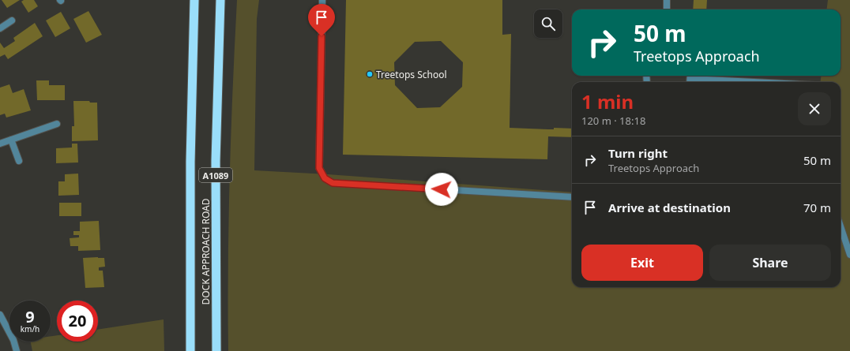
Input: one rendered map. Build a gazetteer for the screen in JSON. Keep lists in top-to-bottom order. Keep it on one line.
{"streets":{"highway":["A1089","DOCK APPROACH ROAD"]},"places":["Treetops School"],"page":{"turn":["50 m","Treetops Approach"],"heading":["1 min","120 m · 18:18"],"list":[{"name":"Turn right","note":"Treetops Approach","value":"50 m"},{"name":"Arrive at destination","value":"70 m"}],"buttons":["Exit","Share"],"speed":"9 km/h","limit":"20"}}
